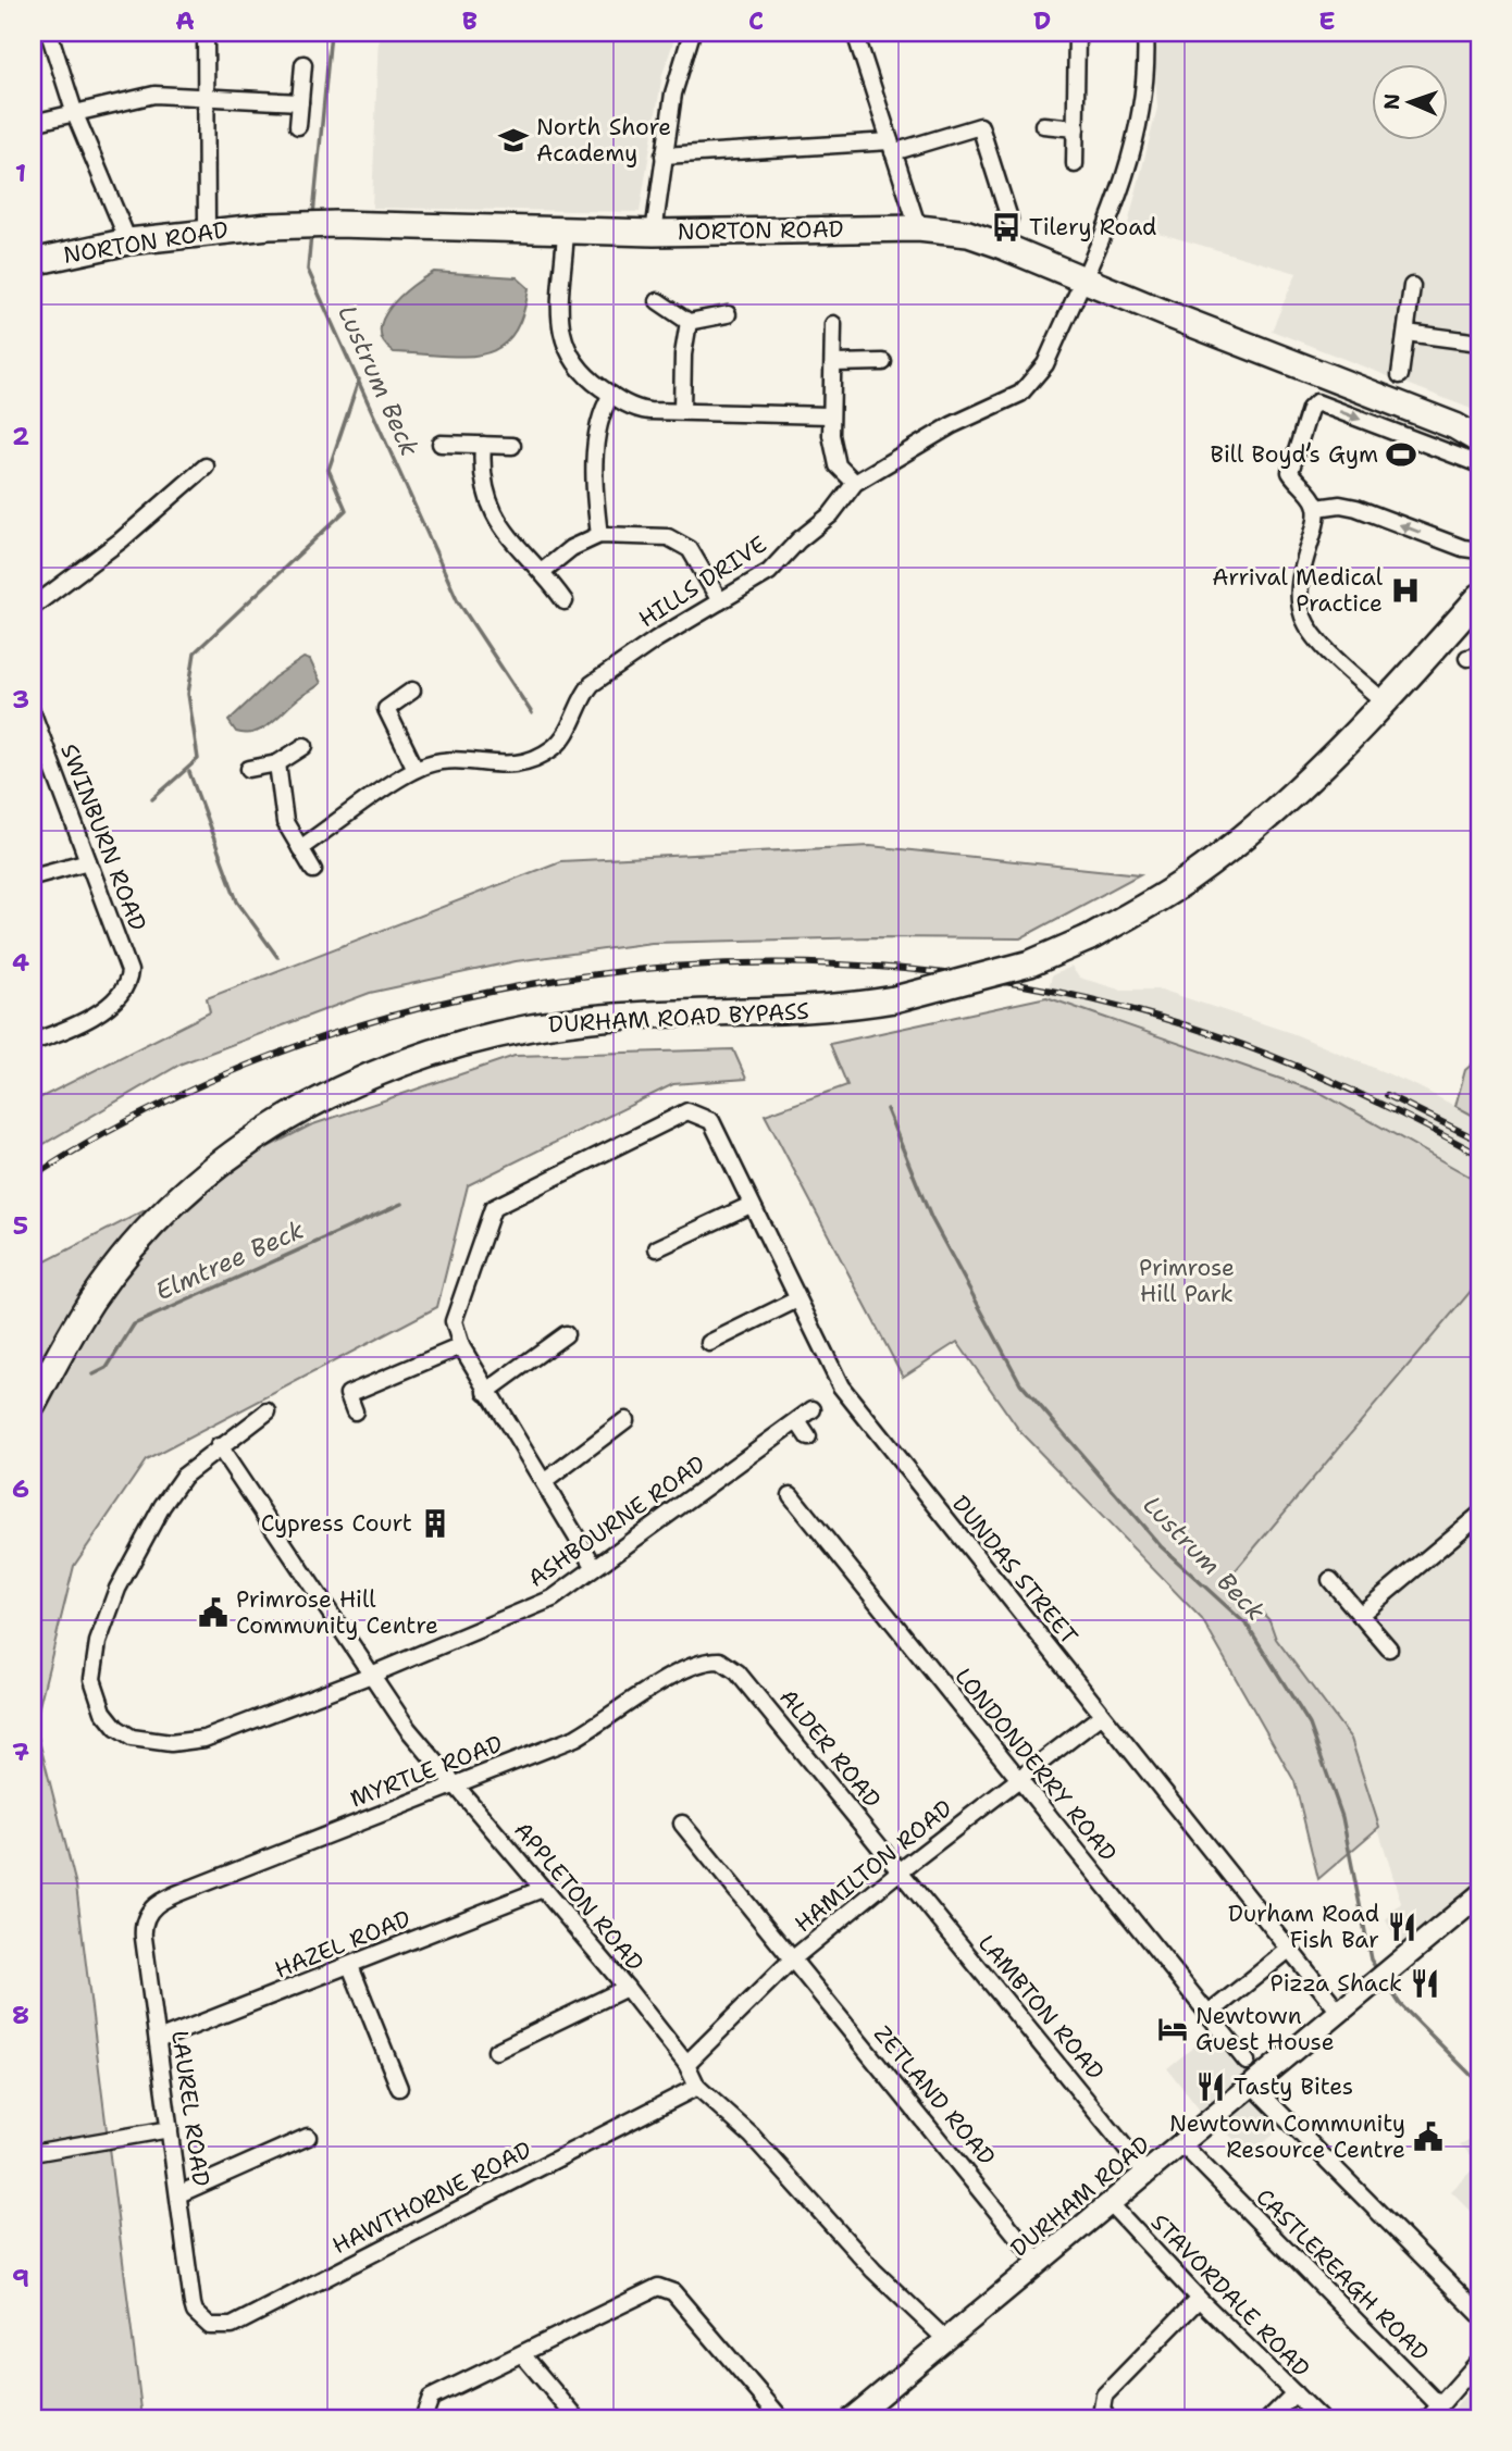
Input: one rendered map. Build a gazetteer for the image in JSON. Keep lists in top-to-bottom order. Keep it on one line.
{"streets":{"main road":["NORTON ROAD","DURHAM ROAD BYPASS"],"street":["HILLS DRIVE","SWINBURN ROAD","ASHBOURNE ROAD","DUNDAS STREET","ALDER ROAD","LONDONDERRY ROAD","MYRTLE ROAD","HAMILTON ROAD","APPLETON ROAD","HAZEL ROAD","LAMBTON ROAD","ZETLAND ROAD","LAUREL ROAD","DURHAM ROAD","HAWTHORNE ROAD","CASTLEREAGH ROAD","STAVORDALE ROAD"]},"crossings":[["NORTON ROAD","HILLS DRIVE"],["ASHBOURNE ROAD","APPLETON ROAD"],["DUNDAS STREET","HAMILTON ROAD"],["DUNDAS STREET","DURHAM ROAD"],["ALDER ROAD","MYRTLE ROAD"],["ALDER ROAD","HAMILTON ROAD"],["ALDER ROAD","LAMBTON ROAD"],["LONDONDERRY ROAD","HAMILTON ROAD"],["MYRTLE ROAD","APPLETON ROAD"],["MYRTLE ROAD","LAUREL ROAD"],["HAMILTON ROAD","APPLETON ROAD"],["HAMILTON ROAD","LAMBTON ROAD"],["HAMILTON ROAD","ZETLAND ROAD"],["APPLETON ROAD","HAZEL ROAD"],["APPLETON ROAD","DURHAM ROAD"],["APPLETON ROAD","HAWTHORNE ROAD"],["HAZEL ROAD","LAUREL ROAD"],["LAMBTON ROAD","DURHAM ROAD"],["ZETLAND ROAD","DURHAM ROAD"],["LAUREL ROAD","HAWTHORNE ROAD"],["DURHAM ROAD","CASTLEREAGH ROAD"],["DURHAM ROAD","STAVORDALE ROAD"]],"water":["Lustrum Beck","Elmtree Beck"],"parks":["Primrose Hill Park"],"places":{"school or university":["North Shore Academy"],"bus stop":["Tilery Road"],"sports":["Bill Boyd’s Gym"],"hospital":["Arrival Medical Practice"],"building":["Cypress Court"],"public building":["Primrose Hill Community Centre","Newtown Community Resource Centre"],"restaurant":["Durham Road Fish Bar","Pizza Shack","Tasty Bites"],"hotel":["Newtown Guest House"]},"north":"left","grid":{"columns":["A","B","C","D","E"],"rows":["1","2","3","4","5","6","7","8","9"]}}
